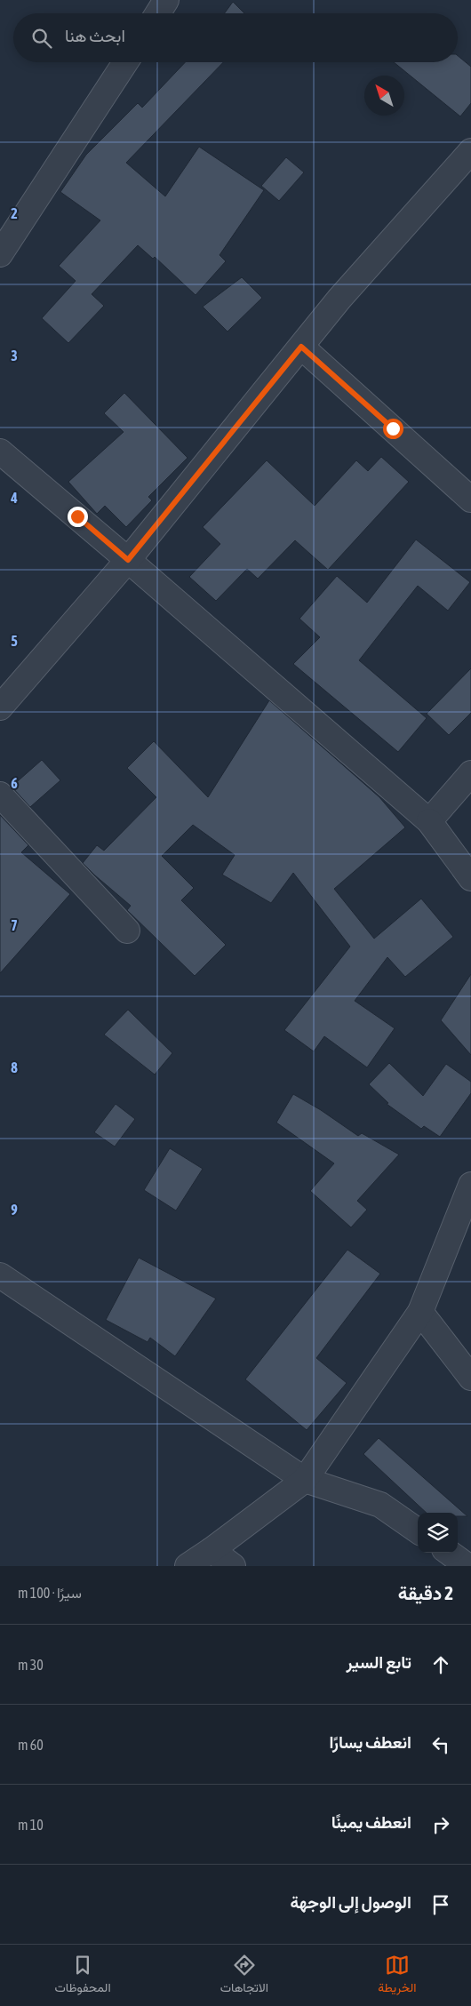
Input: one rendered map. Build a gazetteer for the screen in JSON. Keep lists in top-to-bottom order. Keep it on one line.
{"north":"top left","page":{"search":"ابحث هنا","heading":["2 دقيقة","سيرًا · 100 m"],"list":[["تابع السير","30 m"],["انعطف يسارًا","60 m"],["انعطف يمينًا","10 m"],"الوصول إلى الوجهة"],"nav":["الخريطة","الاتجاهات","المحفوظات"]},"grid":{"rows":["2","3","4","5","6","7","8","9"]}}
